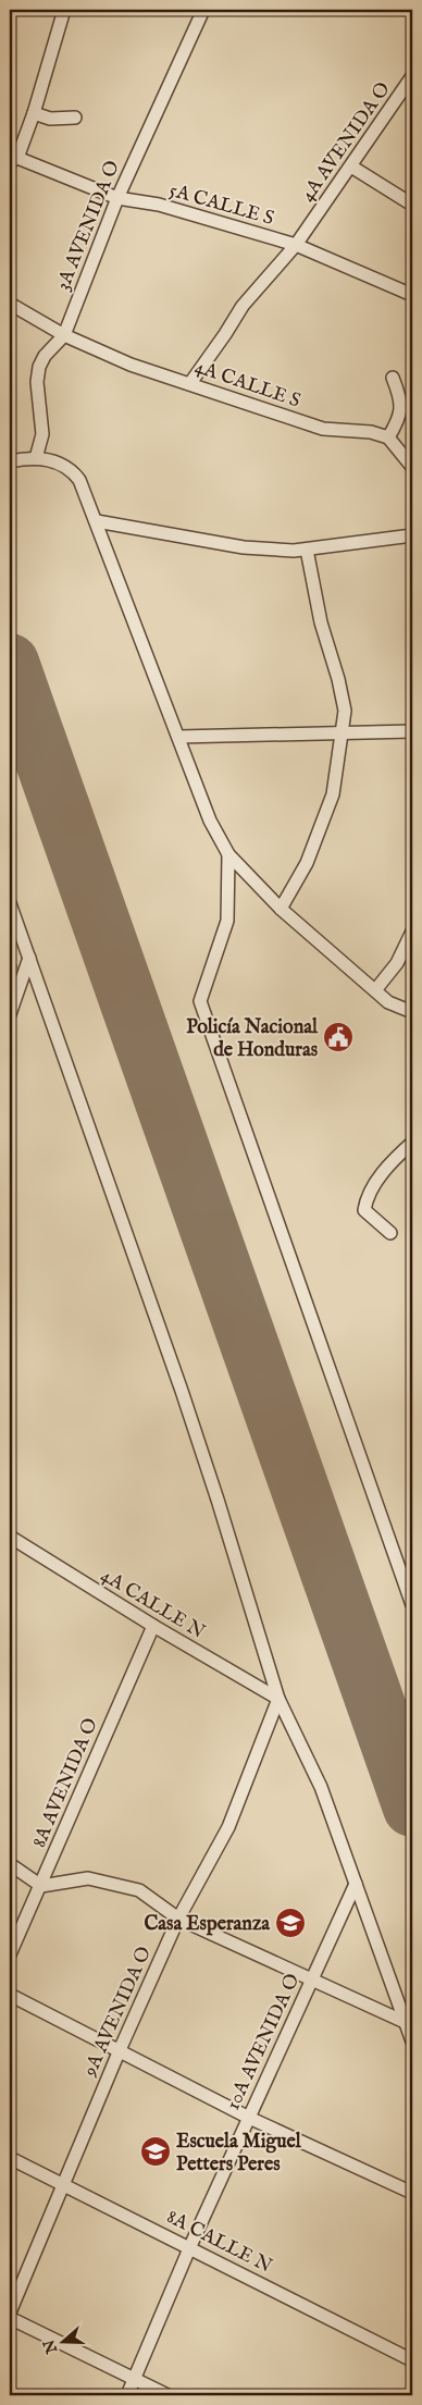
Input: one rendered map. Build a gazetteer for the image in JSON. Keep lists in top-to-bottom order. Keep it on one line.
{"streets":{"street":["4A AVENIDA O","5A CALLE S","3A AVENIDA O","4A CALLE S","4A CALLE N","8A AVENIDA O","9A AVENIDA O","10A AVENIDA O","8A CALLE N"]},"crossings":[["4A AVENIDA O","5A CALLE S"],["4A AVENIDA O","4A CALLE S"],["5A CALLE S","3A AVENIDA O"],["3A AVENIDA O","4A CALLE S"],["4A CALLE N","8A AVENIDA O"],["4A CALLE N","9A AVENIDA O"],["9A AVENIDA O","8A CALLE N"],["10A AVENIDA O","8A CALLE N"]],"places":{"public building":["Policía Nacional de Honduras"],"school or university":["Casa Esperanza","Escuela Miguel Petters Peres"]},"north":"left"}
